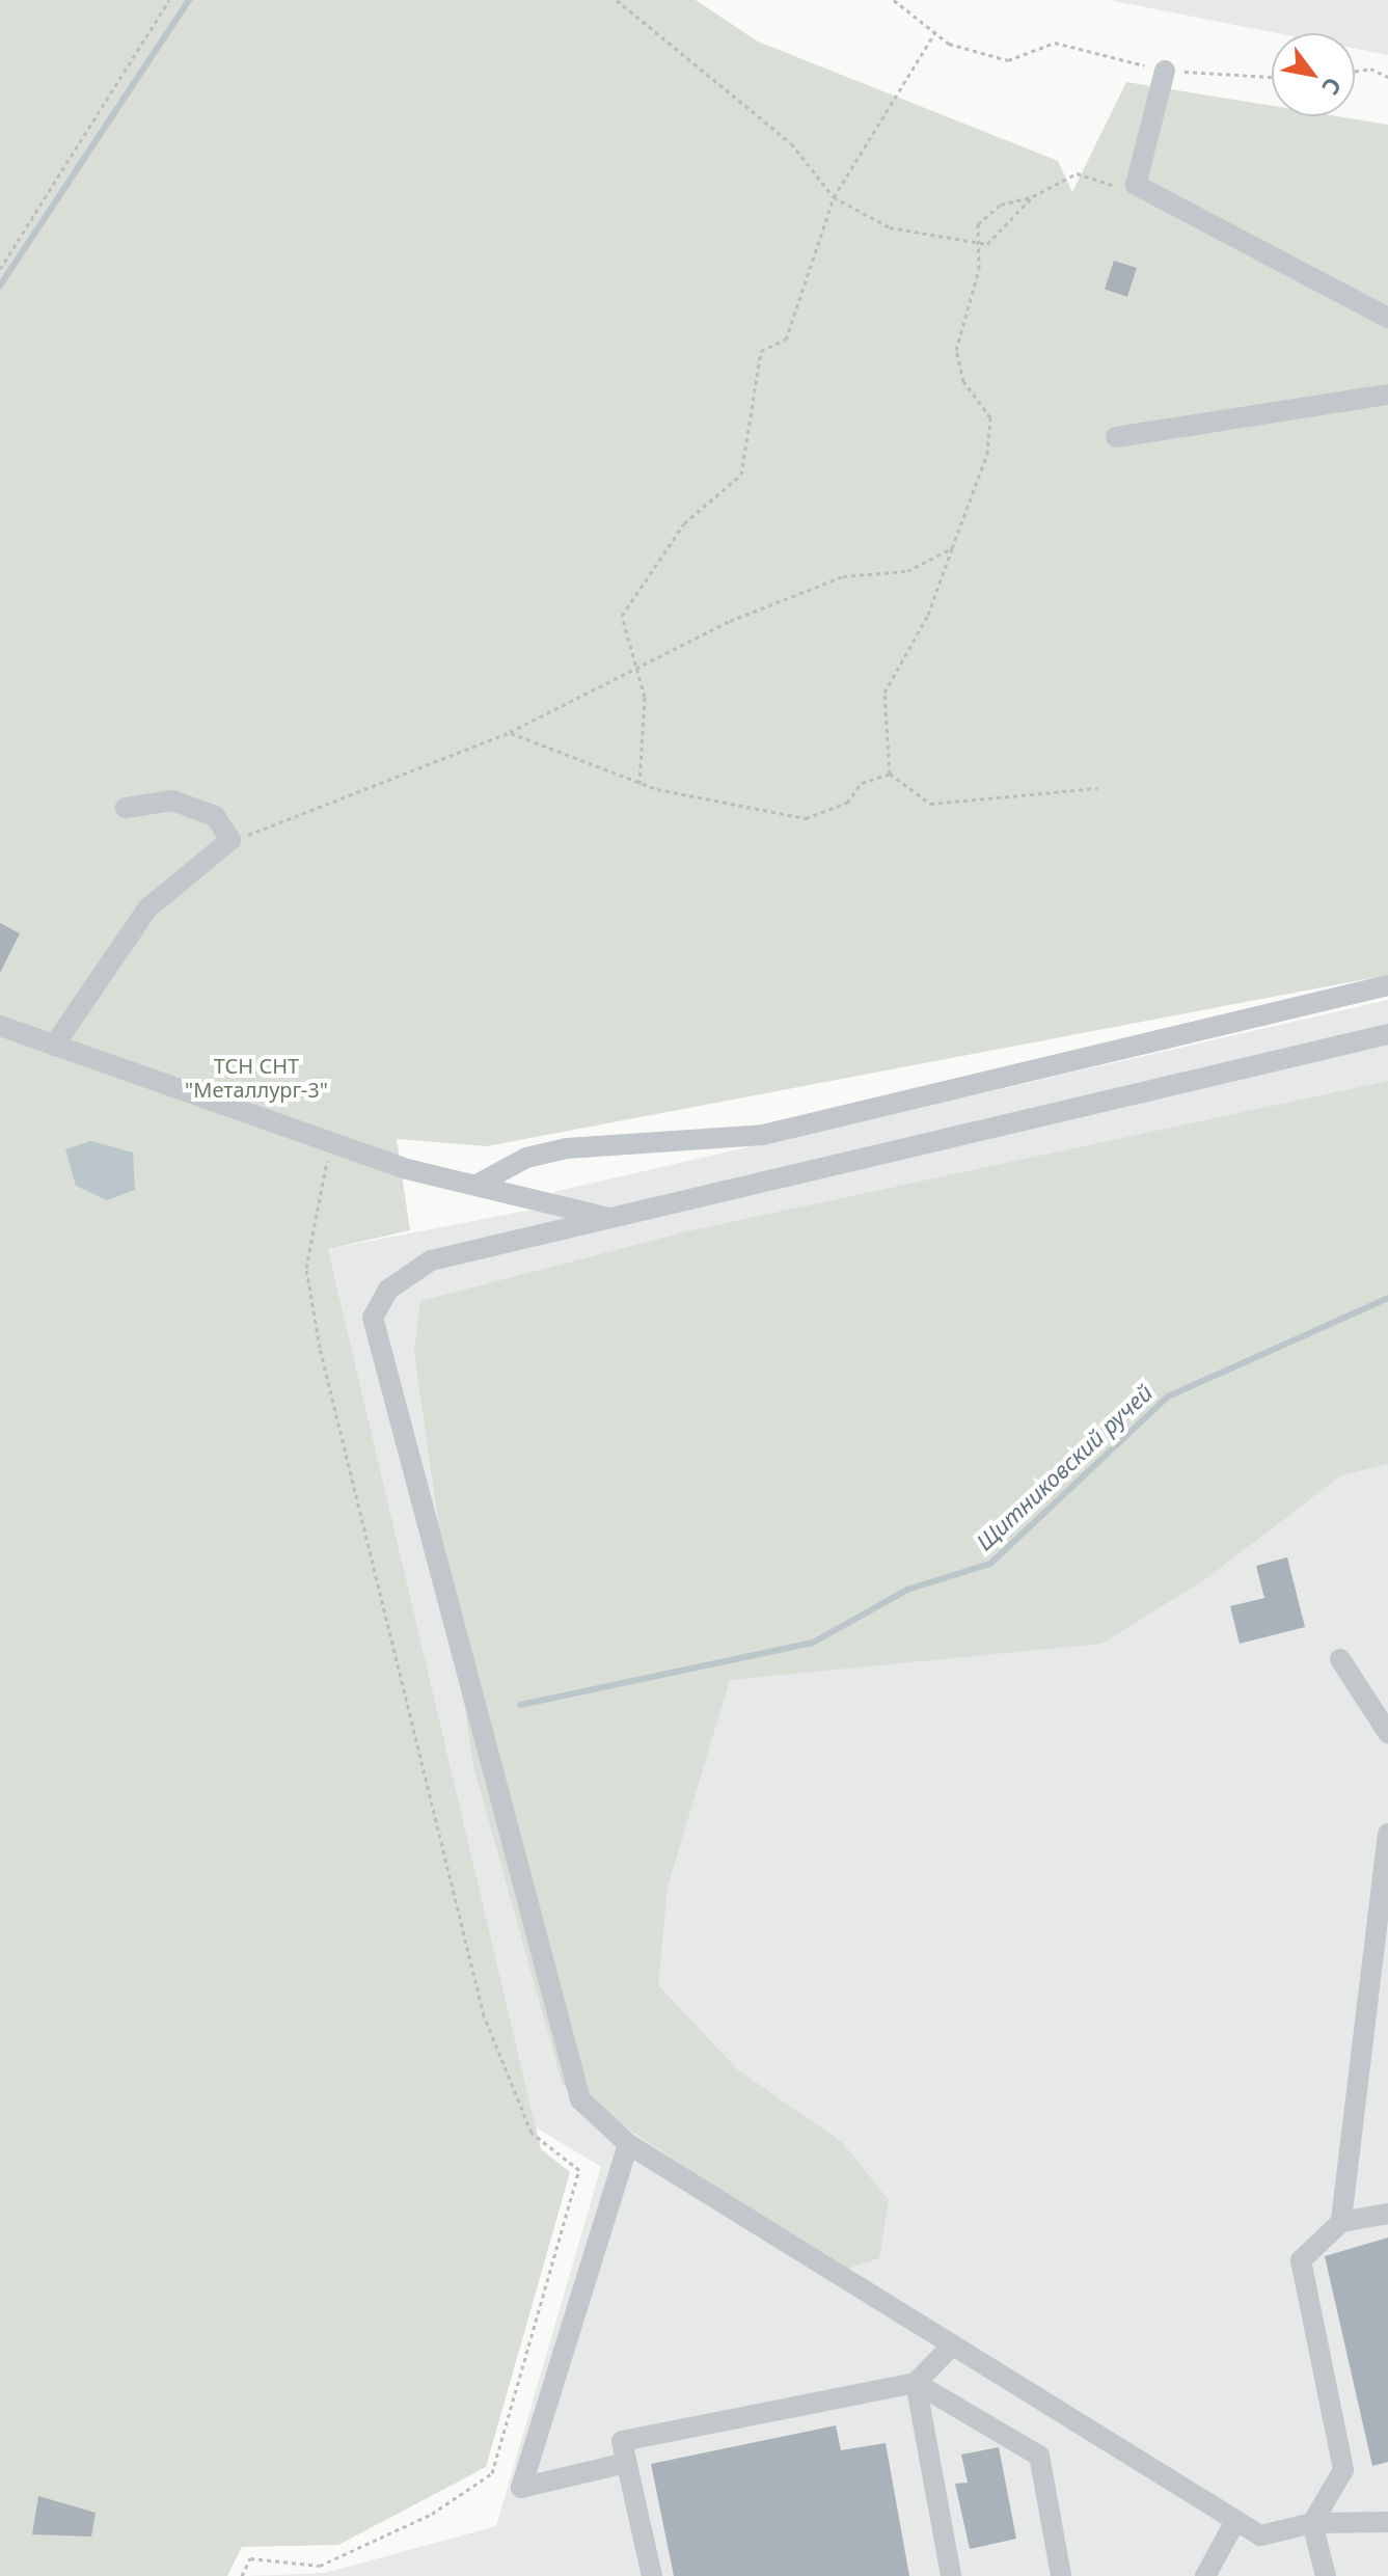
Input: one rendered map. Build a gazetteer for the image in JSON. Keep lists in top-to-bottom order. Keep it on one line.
{"water":["Щитниковский ручей"],"parks":["ТСН СНТ \"Металлург-3\""],"north":"bottom right"}
